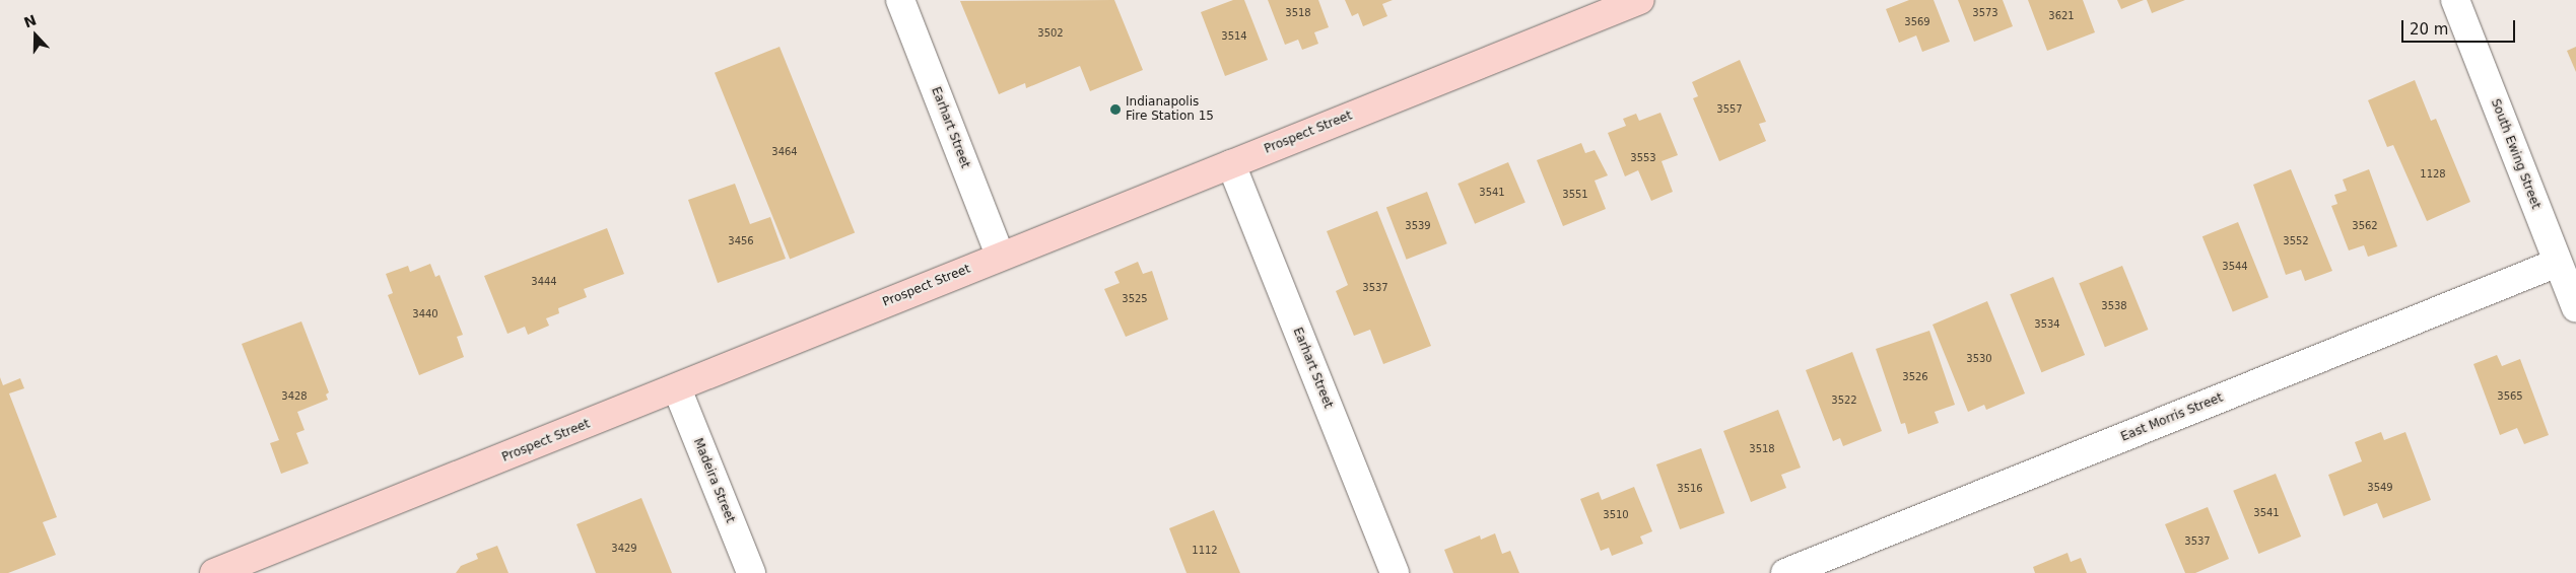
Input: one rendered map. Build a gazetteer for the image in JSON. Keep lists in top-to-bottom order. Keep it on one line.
{"streets":{"main road":["Prospect Street"],"street":["Earhart Street","South Ewing Street","East Morris Street","Madeira Street"]},"crossings":[["Earhart Street","Prospect Street"],["Prospect Street","Madeira Street"],["South Ewing Street","East Morris Street"]],"places":["Indianapolis Fire Station 15"],"house_numbers":["3518","3573","3621","3569","3502","3514","3557","3464","3553","1128","3541","3551","3539","3562","3456","3552","3544","3444","3537","3525","3538","3440","3534","3530","3526","3428","3565","3522","3518","3549","3516","3541","3510","3537","3429","1112"],"scale_bar":"20 m","north":"top"}
